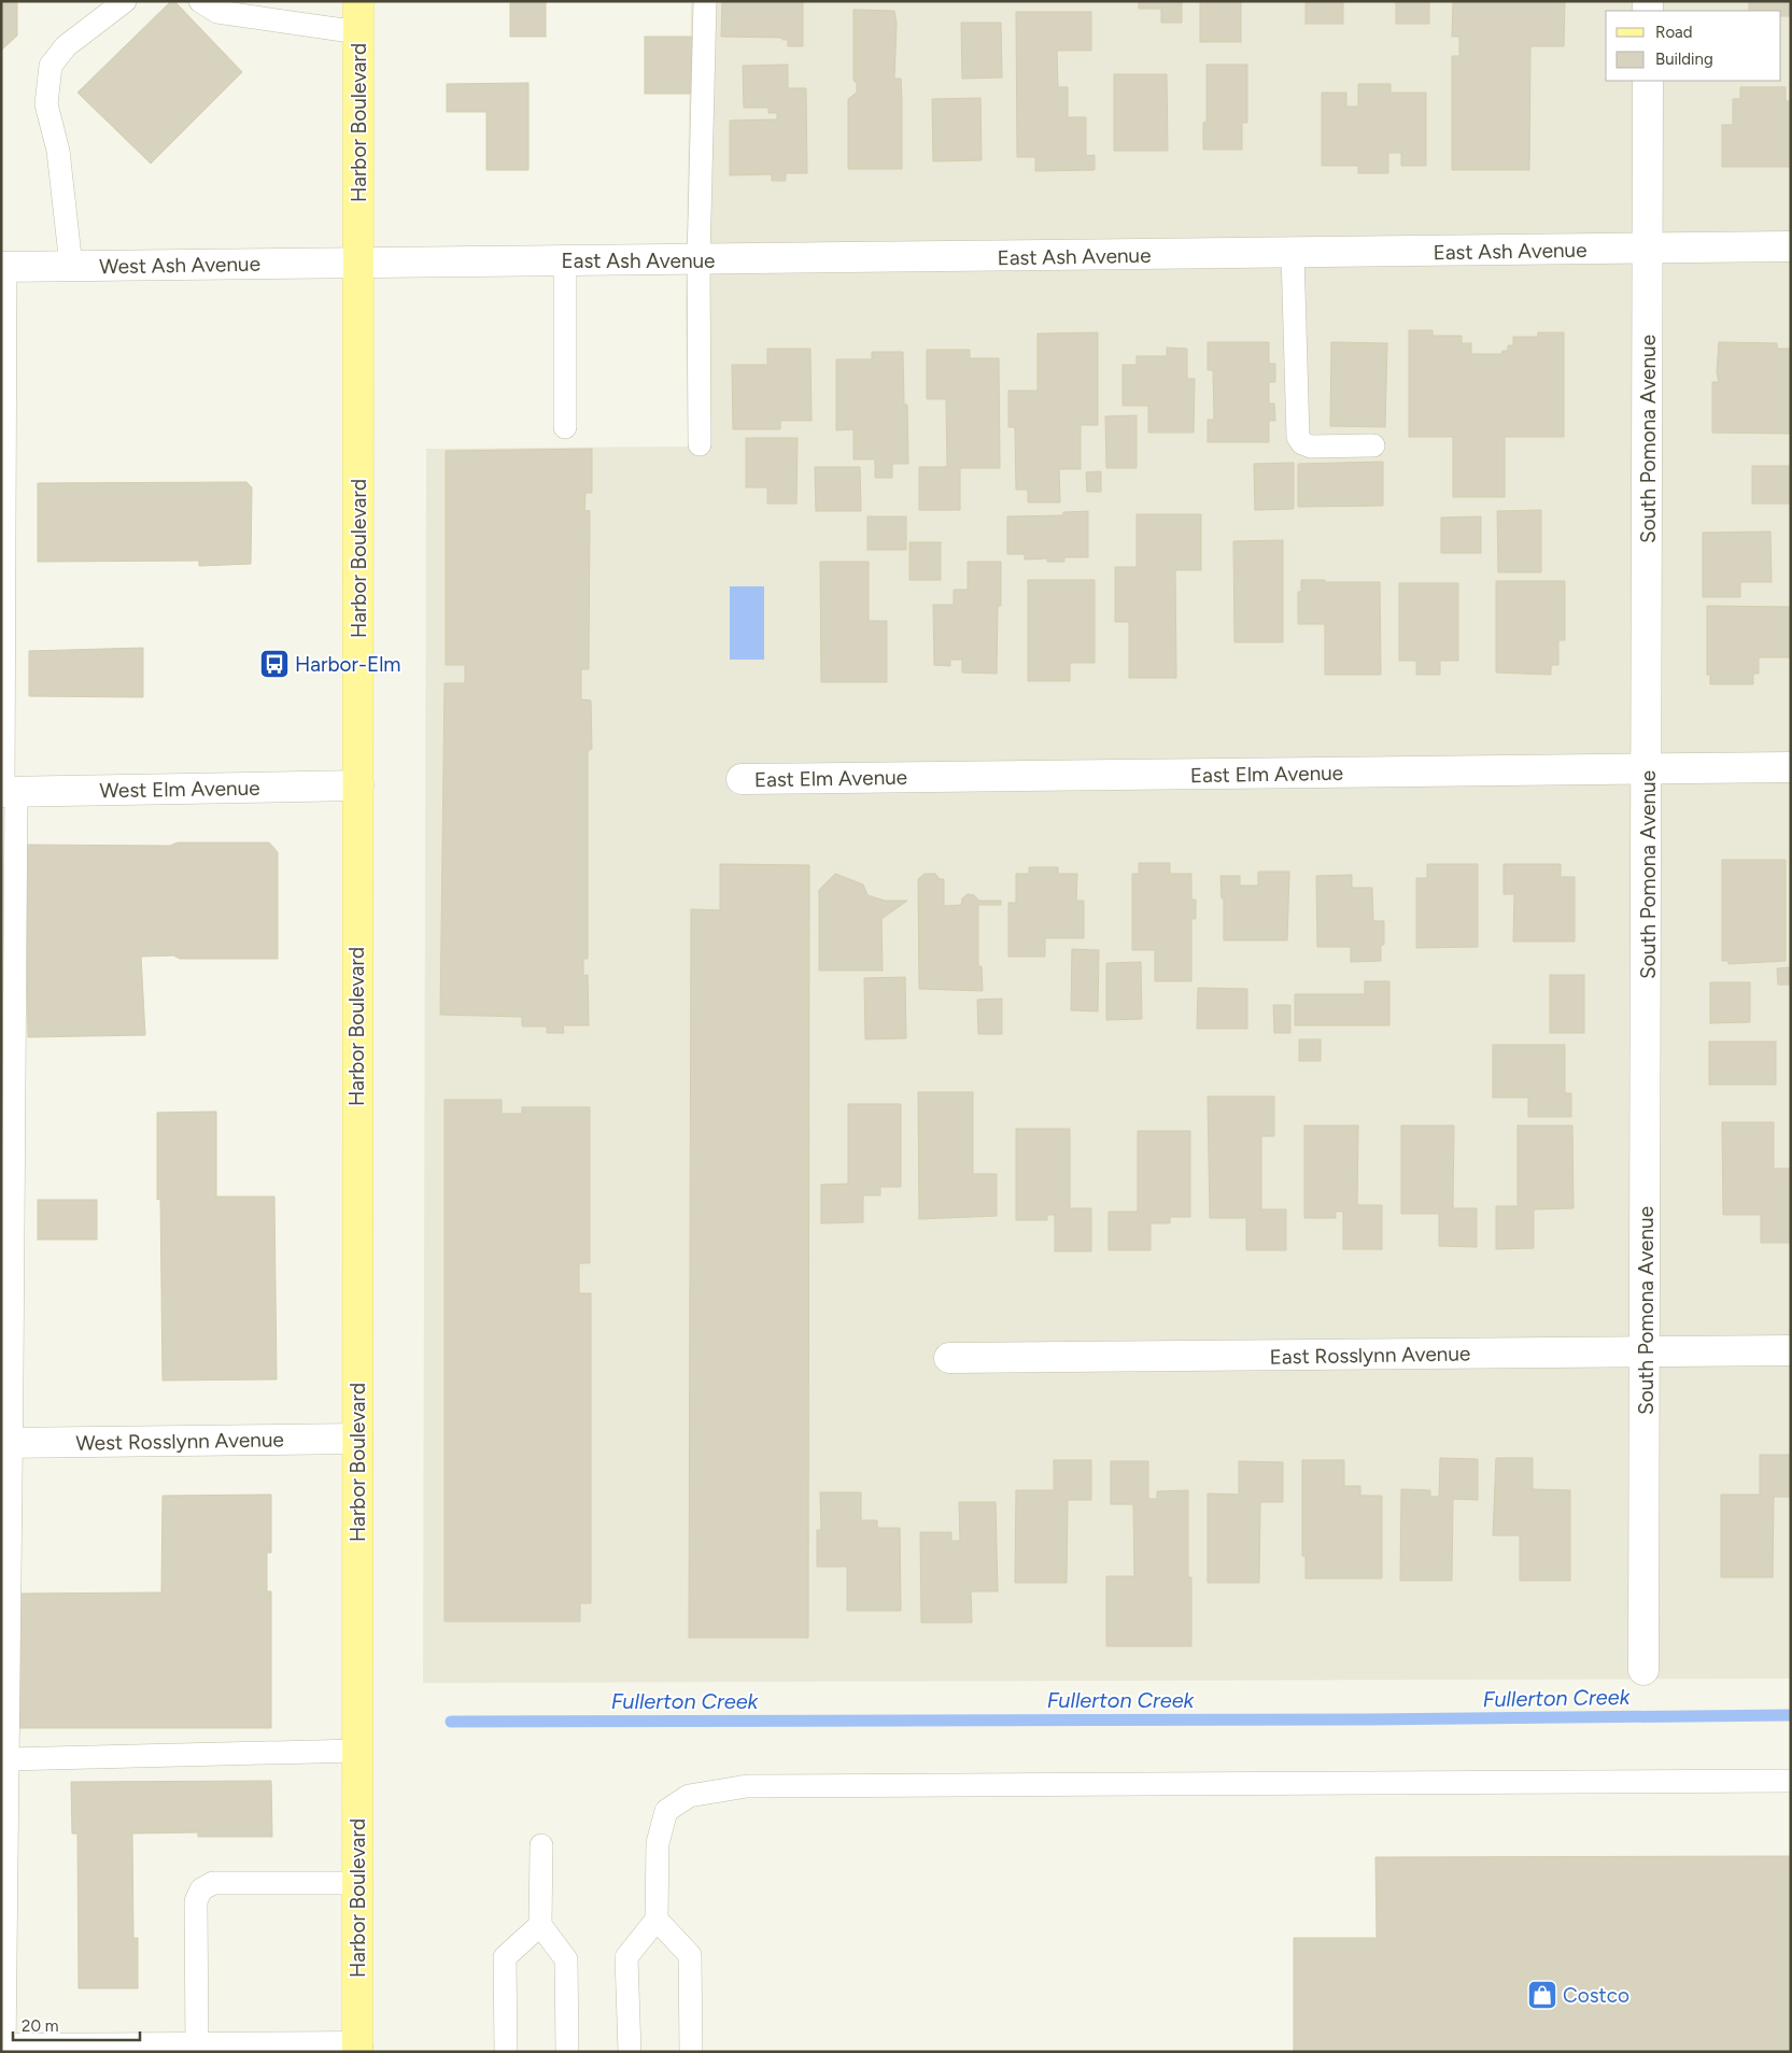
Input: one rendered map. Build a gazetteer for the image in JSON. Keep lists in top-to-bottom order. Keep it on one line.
{"streets":{"main road":["Harbor Boulevard"],"street":["East Ash Avenue","West Ash Avenue","South Pomona Avenue","East Elm Avenue","West Elm Avenue","East Rosslynn Avenue","West Rosslynn Avenue"]},"crossings":[["Harbor Boulevard","East Ash Avenue"],["Harbor Boulevard","West Ash Avenue"],["Harbor Boulevard","West Elm Avenue"],["Harbor Boulevard","West Rosslynn Avenue"],["East Ash Avenue","West Ash Avenue"],["East Ash Avenue","South Pomona Avenue"],["South Pomona Avenue","East Elm Avenue"],["South Pomona Avenue","East Rosslynn Avenue"]],"water":["Fullerton Creek"],"places":{"bus stop":["Harbor-Elm"],"shop":["Costco"]},"legend":["Road","Building"],"scale_bar":"20 m"}
